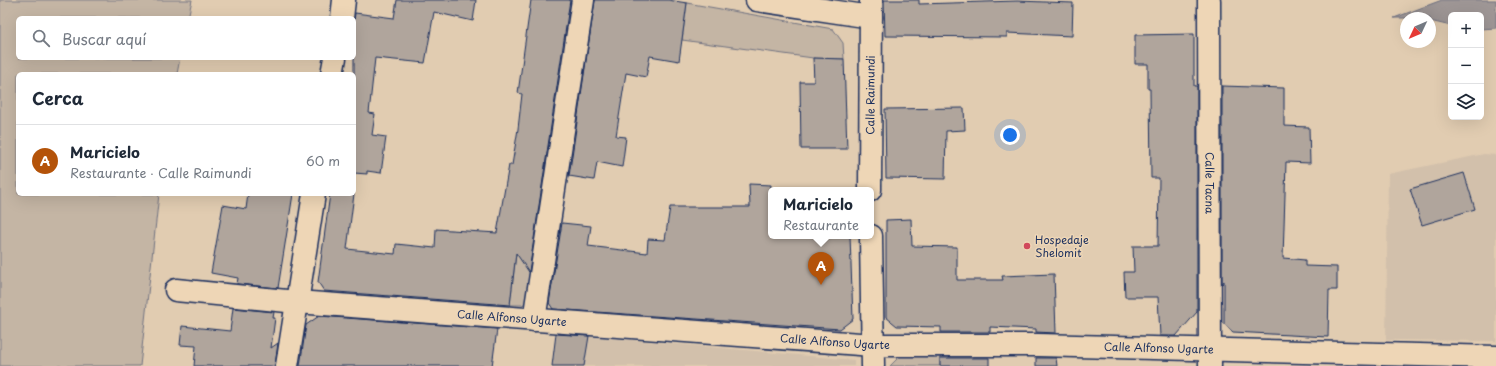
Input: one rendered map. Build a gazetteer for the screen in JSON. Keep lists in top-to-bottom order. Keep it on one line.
{"streets":{"street":["Calle Raimundi","Calle Tacna","Calle Alfonso Ugarte"]},"crossings":[["Calle Tacna","Calle Alfonso Ugarte"]],"places":["Hospedaje Shelomit"],"north":"bottom left","page":{"map_buttons":["+","−"],"search":"Buscar aquí","heading":"Cerca","list":[{"mark":"A","name":"Maricielo","note":"Restaurante · Calle Raimundi","value":"60 m"}],"popup":["Maricielo","Restaurante"],"pins":"A"}}
